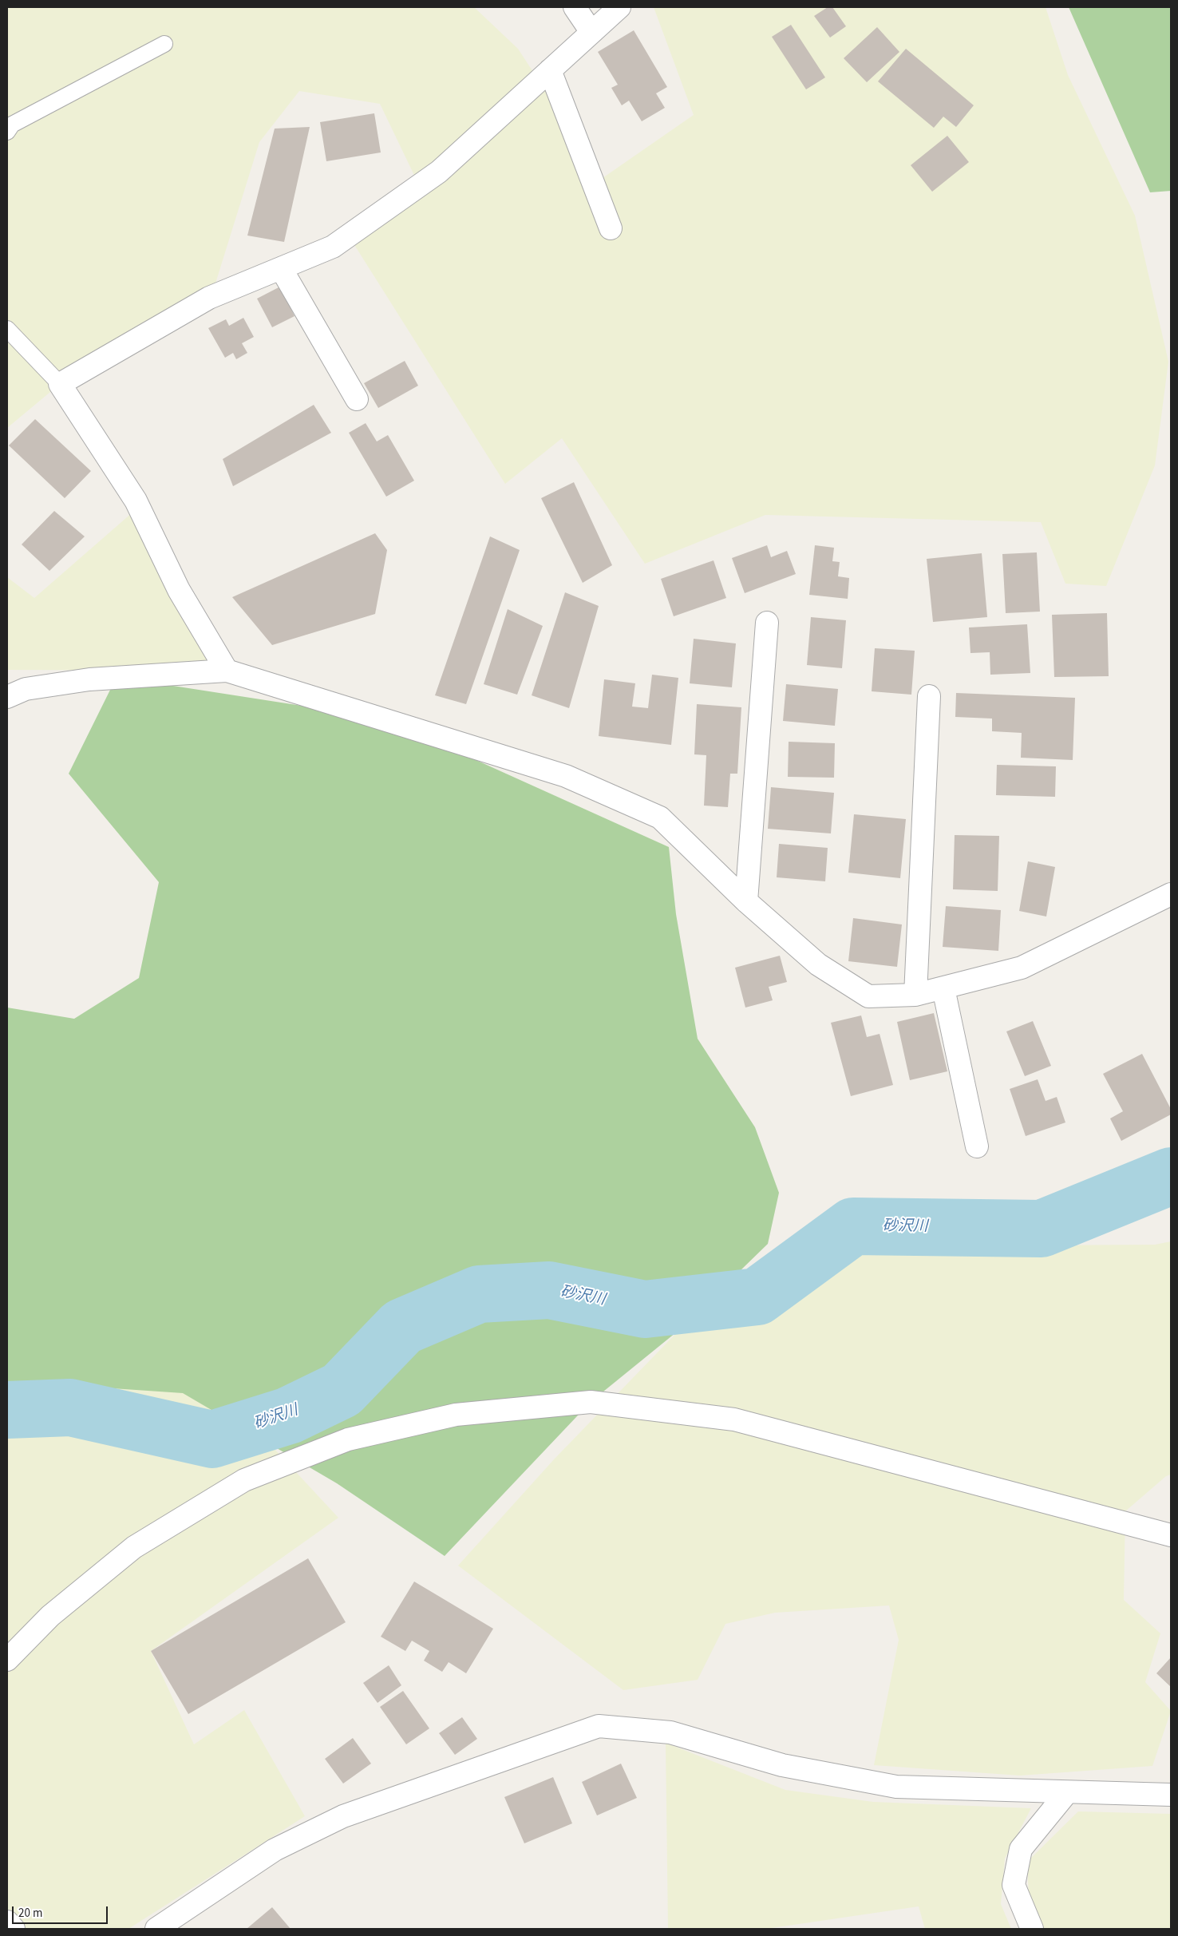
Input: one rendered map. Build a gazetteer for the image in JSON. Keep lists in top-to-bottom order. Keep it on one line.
{"water":["砂沢川"],"scale_bar":"20 m"}
